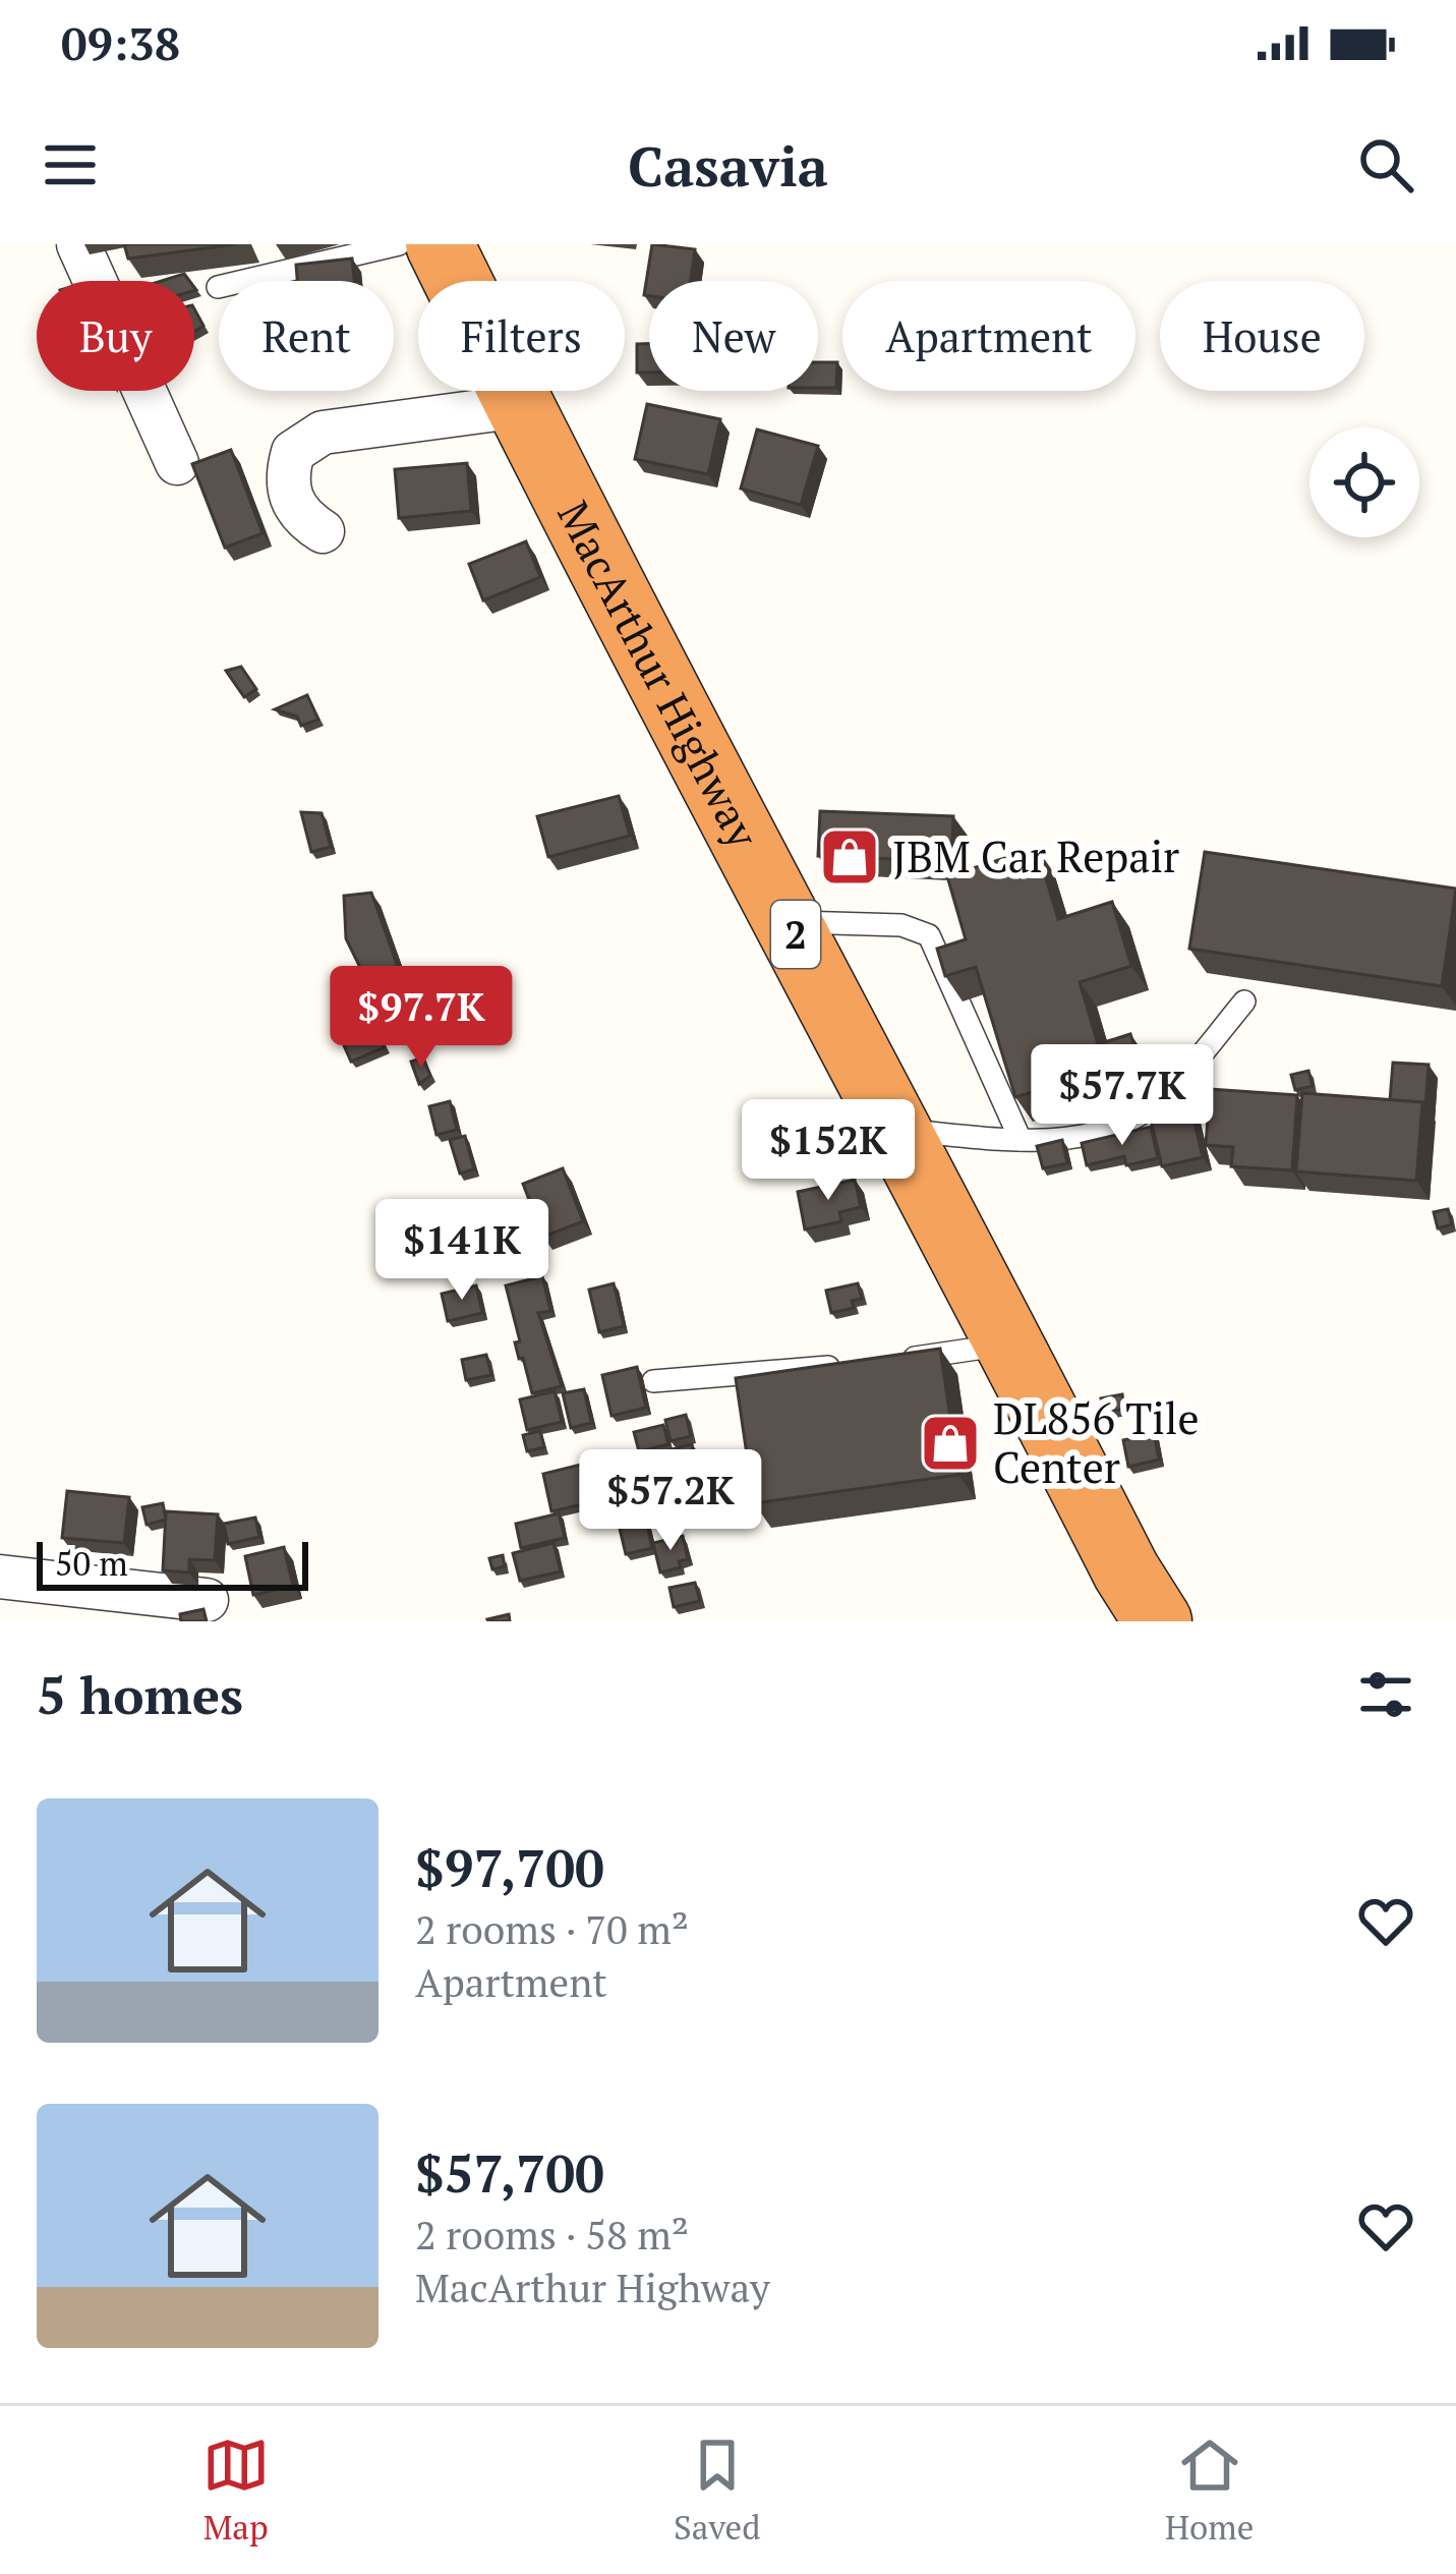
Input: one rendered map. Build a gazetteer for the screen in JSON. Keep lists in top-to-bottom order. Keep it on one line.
{"streets":{"highway":["MacArthur Highway","2"]},"places":{"shop":["JBM Car Repair","DL856 Tile Center"]},"scale_bar":"50 m","page":{"status":"09:38","header":"Casavia","chip":["Buy","Rent","Filters","New","Apartment","House"],"price":["$97.7K","$57.7K","$152K","$141K","$57.2K"],"scale":"50 m","heading":"5 homes","list":[{"name":"$97,700","note":"2 rooms · 70 m² · Apartment"},{"name":"$57,700","note":"2 rooms · 58 m² · MacArthur Highway"}],"tabs":["Map","Saved","Home"]}}
